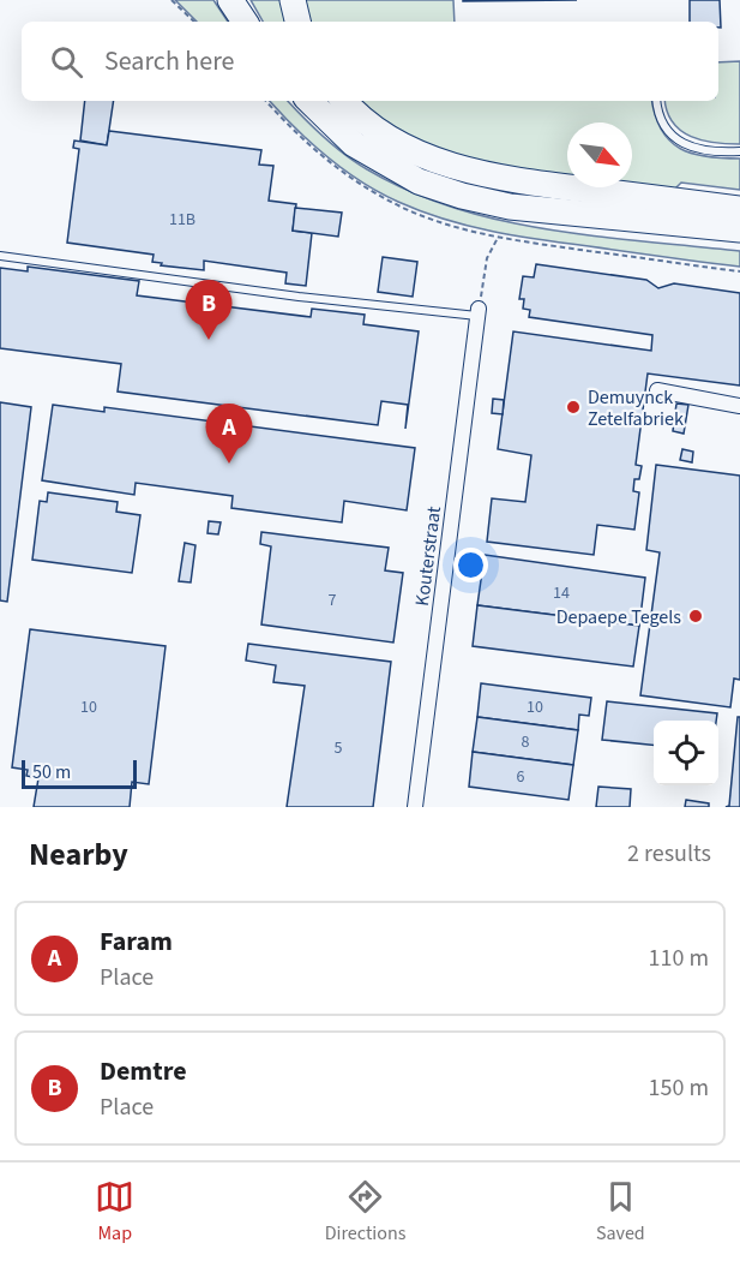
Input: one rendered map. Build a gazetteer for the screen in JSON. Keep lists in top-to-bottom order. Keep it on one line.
{"streets":{"street":["Kouterstraat"]},"places":["Demuynck Zetelfabriek","Depaepe Tegels"],"house_numbers":["11B","14","7","10","10","8","5","6"],"scale_bar":"50 m","north":"bottom right","page":{"search":"Search here","pins":["B","A"],"scale":"50 m","heading":["Nearby","2 results"],"list":[{"mark":"A","name":"Faram","note":"Place","value":"110 m"},{"mark":"B","name":"Demtre","note":"Place","value":"150 m"}],"nav":["Map","Directions","Saved"]}}
